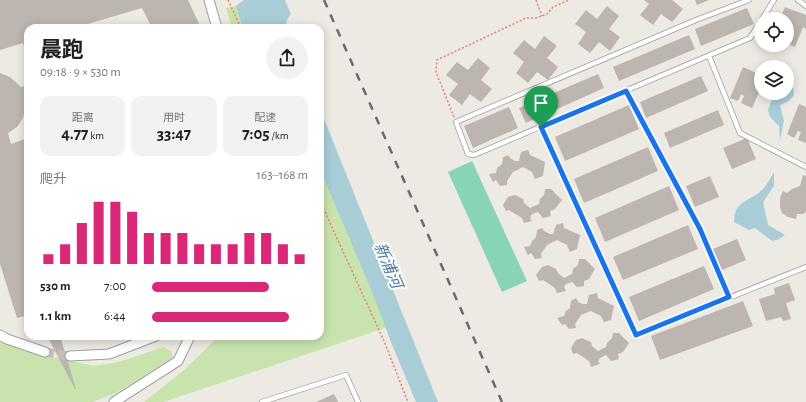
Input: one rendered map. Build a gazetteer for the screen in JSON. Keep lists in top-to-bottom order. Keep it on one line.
{"water":["新浦河"],"page":{"heading":["晨跑","09:18 · 9 × 530 m"],"stats":[["距离","4.77 km"],["用时","33:47"],["配速","7:05 /km"]],"chart":["爬升","163–168 m"],"list":[{"name":"530 m","note":"7:00"},{"name":"1.1 km","note":"6:44"}]}}
